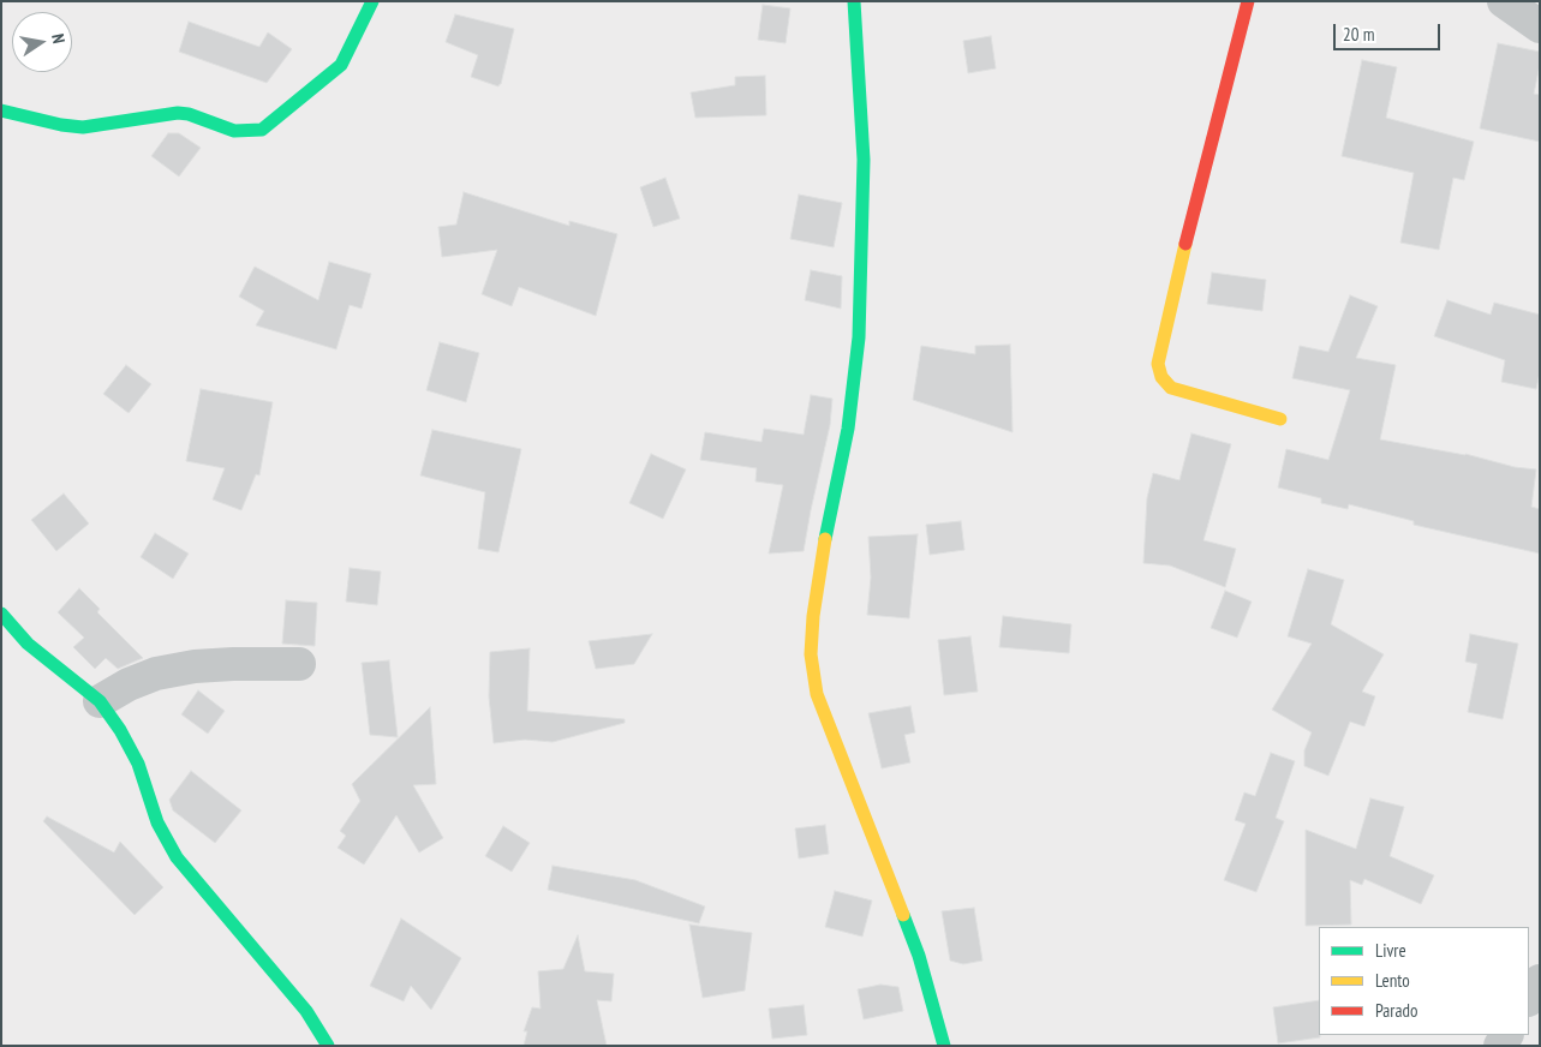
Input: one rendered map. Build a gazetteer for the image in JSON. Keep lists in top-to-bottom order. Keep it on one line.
{"legend":["Livre","Lento","Parado"],"scale_bar":"20 m","north":"right"}
